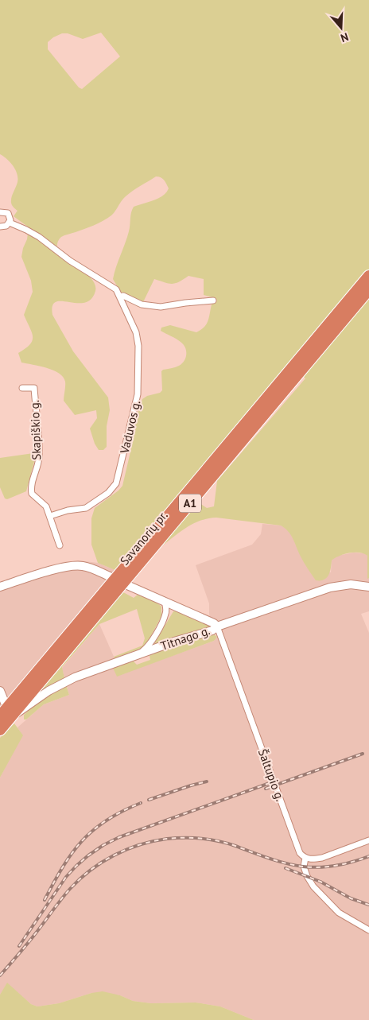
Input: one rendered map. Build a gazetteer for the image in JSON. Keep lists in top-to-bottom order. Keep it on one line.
{"streets":{"highway":["A1","Savanorių pr."],"street":["Vaduvos g.","Skapiškio g.","Titnago g.","Šaltupio g."]},"crossings":[["Vaduvos g.","Skapiškio g."],["Savanorių pr.","Titnago g."],["Titnago g.","Šaltupio g."]],"north":"bottom"}
